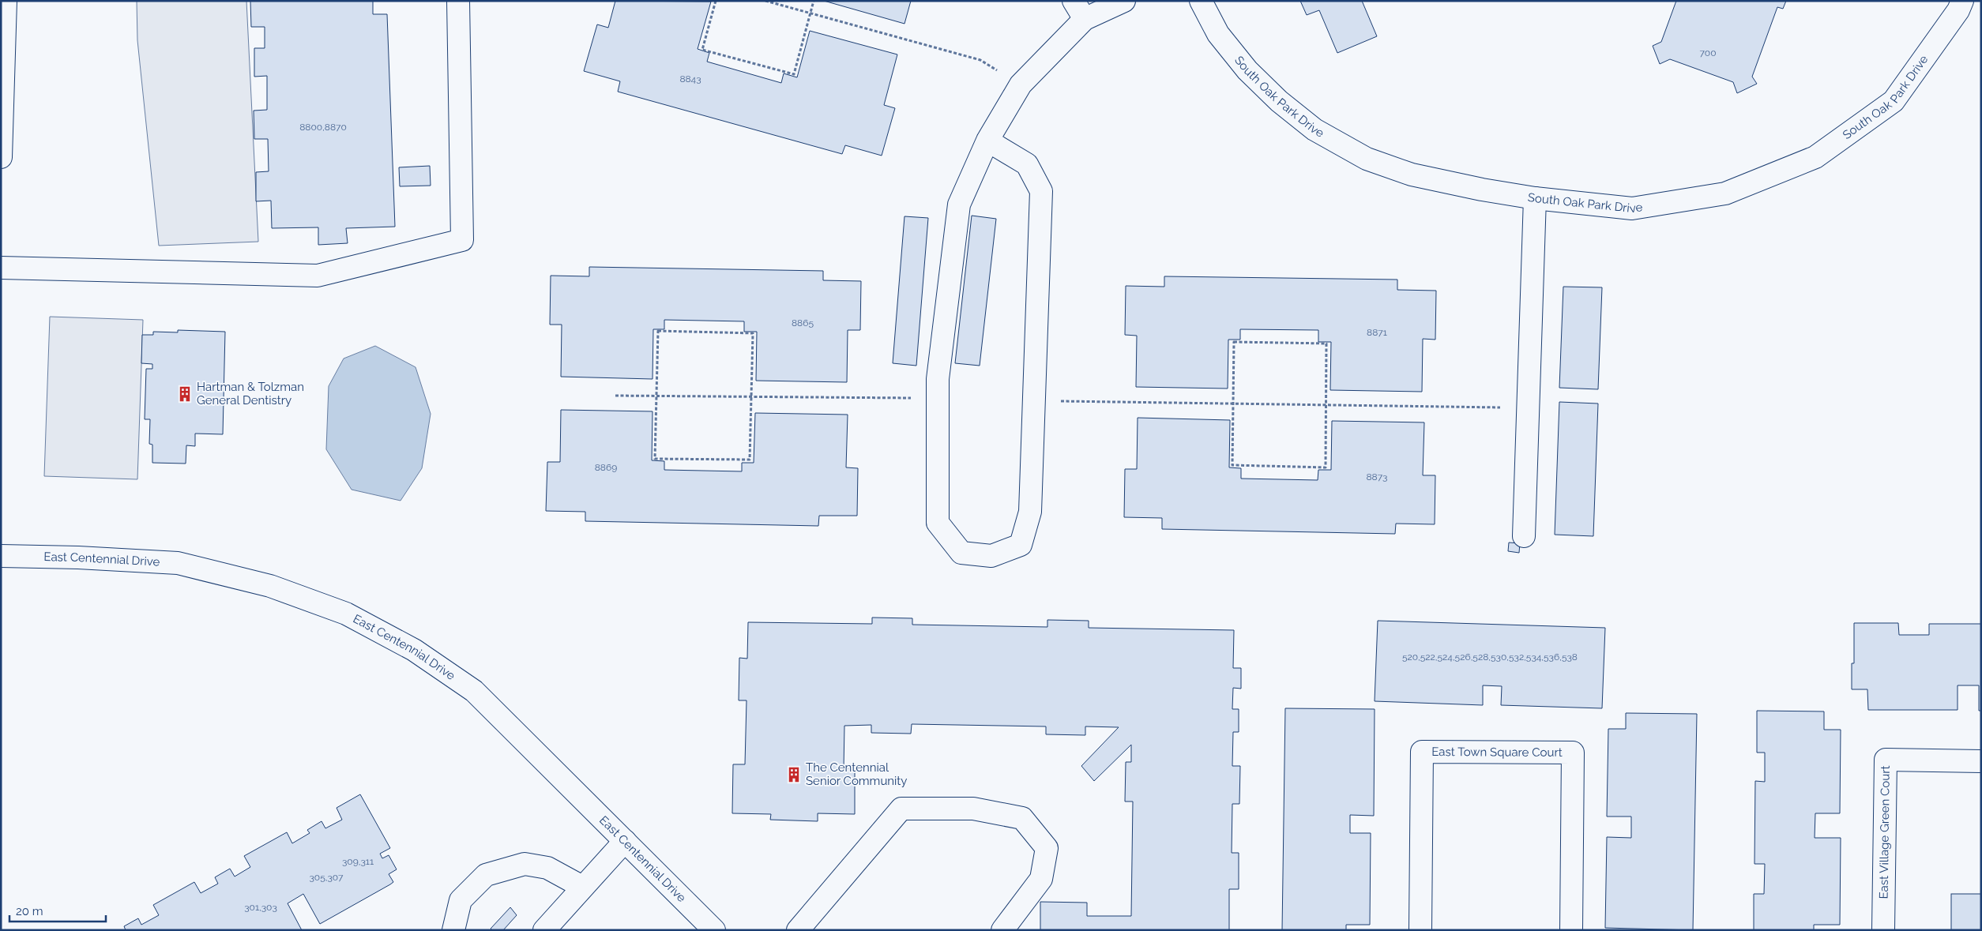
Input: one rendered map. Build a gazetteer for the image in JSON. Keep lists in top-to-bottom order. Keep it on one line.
{"streets":{"street":["South Oak Park Drive","East Centennial Drive","East Town Square Court","East Village Green Court"]},"places":{"building":["Hartman & Tolzman General Dentistry","The Centennial Senior Community"]},"house_numbers":["700","8843","8800,8870","8865","8871","8869","8873","520,522,524,526,528,530,532,534,536,538","309,311","305,307","301,303"],"scale_bar":"20 m"}
